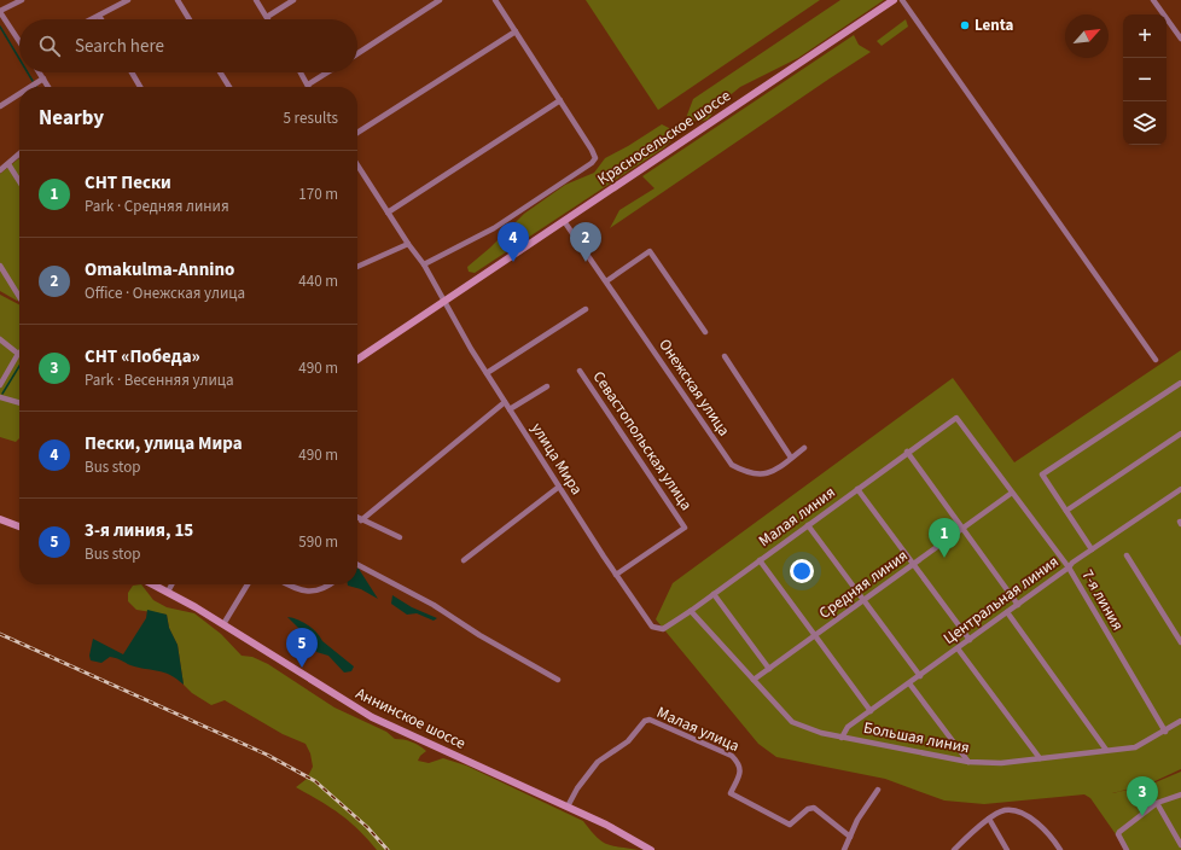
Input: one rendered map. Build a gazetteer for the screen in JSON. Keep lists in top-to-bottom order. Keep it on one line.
{"streets":{"main road":["Красносельское шоссе","Аннинское шоссе"],"street":["Онежская улица","Севастопольская улица","улица Мира","Малая линия","Средняя линия","Центральная линия","7-я линия","Малая улица","Большая линия"]},"crossings":[["Красносельское шоссе","Онежская улица"],["Красносельское шоссе","улица Мира"],["Севастопольская улица","улица Мира"],["улица Мира","Малая линия"],["Малая линия","7-я линия"],["Малая линия","Большая линия"],["Средняя линия","7-я линия"],["Средняя линия","Большая линия"],["Центральная линия","7-я линия"],["Центральная линия","Большая линия"],["7-я линия","Большая линия"],["Аннинское шоссе","Малая улица"]],"places":["Lenta"],"north":"top right","page":{"map_buttons":["+","−"],"search":"Search here","heading":["Nearby","5 results"],"list":[{"mark":"1","name":"СНТ Пески","note":"Park · Средняя линия","value":"170 m"},{"mark":"2","name":"Omakulma-Annino","note":"Office · Онежская улица","value":"440 m"},{"mark":"3","name":"СНТ «Победа»","note":"Park · Весенняя улица","value":"490 m"},{"mark":"4","name":"Пески, улица Мира","note":"Bus stop","value":"490 m"},{"mark":"5","name":"3-я линия, 15","note":"Bus stop","value":"590 m"}],"pins":["2","4","1","5","3"]}}
